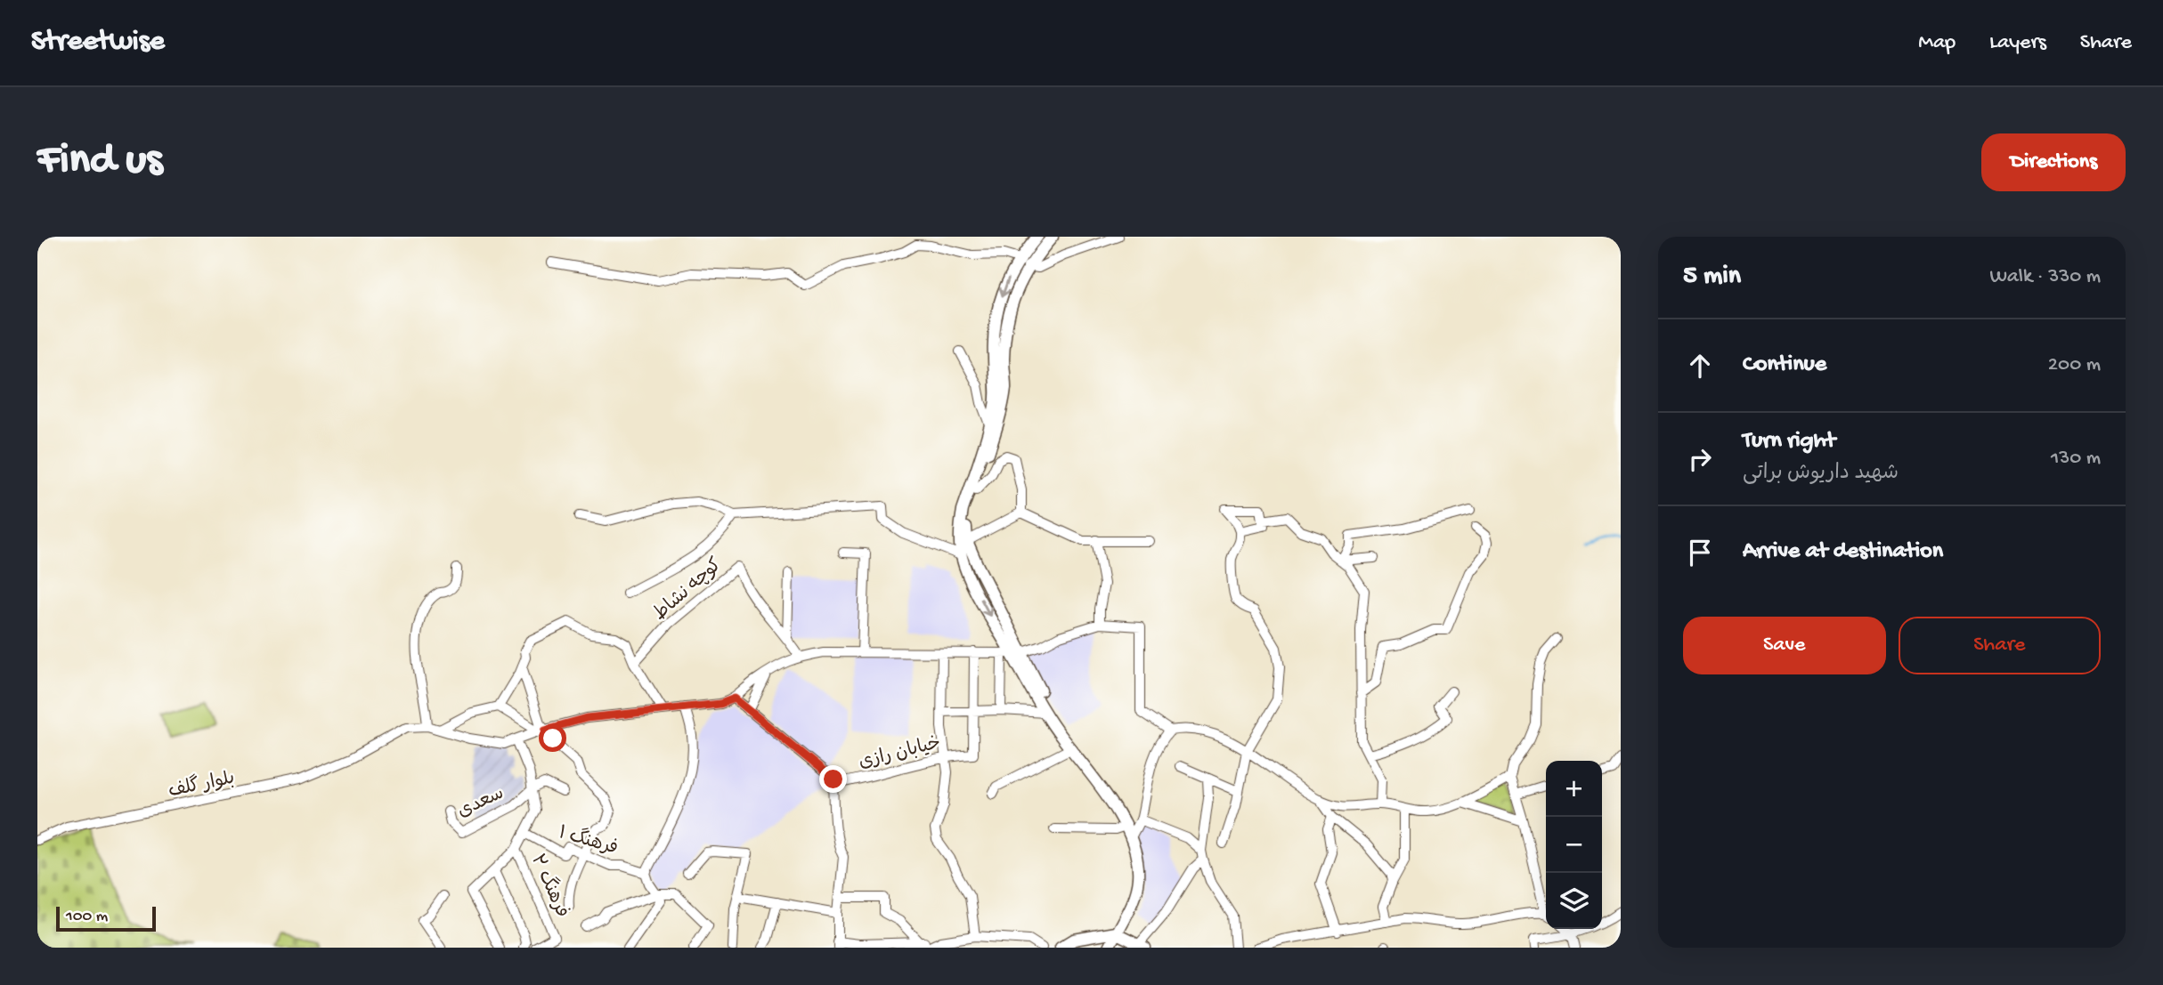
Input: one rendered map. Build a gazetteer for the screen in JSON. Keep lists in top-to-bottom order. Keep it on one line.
{"streets":{"street":["کوچه نشاط","خیابان رازی","بلوار گلف","سعدی","فرهنگ ۱","فرهنگ ۲"]},"scale_bar":"100 m","page":{"header":"Streetwise","nav":["Map","Layers","Share"],"buttons":["Directions",["Save","Share"]],"title":"Find us","heading":["5 min","Walk · 330 m"],"list":[["Continue","200 m"],["Turn right","شهید داریوش براتی","130 m"],"Arrive at destination"],"map_buttons":["+","−"],"scale":"100 m"}}
